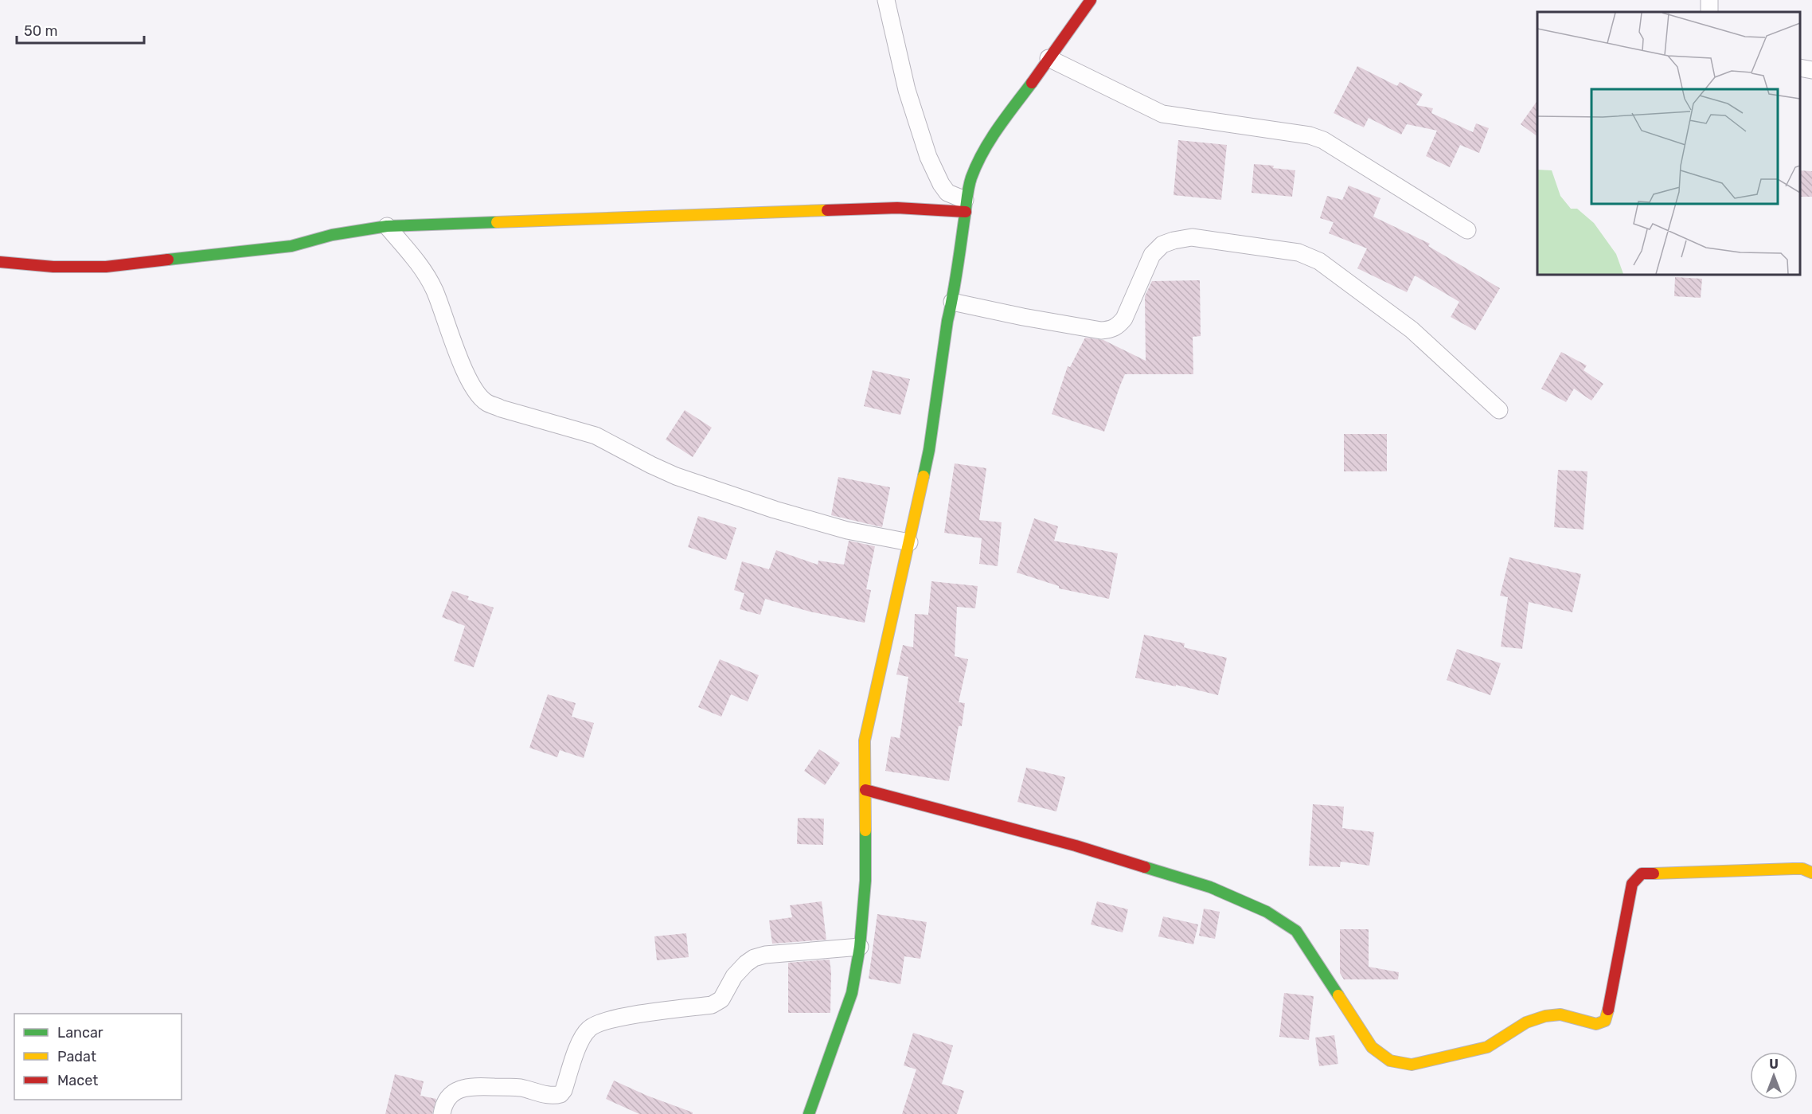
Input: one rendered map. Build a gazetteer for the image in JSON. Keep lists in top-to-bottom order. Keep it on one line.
{"legend":["Lancar","Padat","Macet"],"scale_bar":"50 m","north":"top"}
